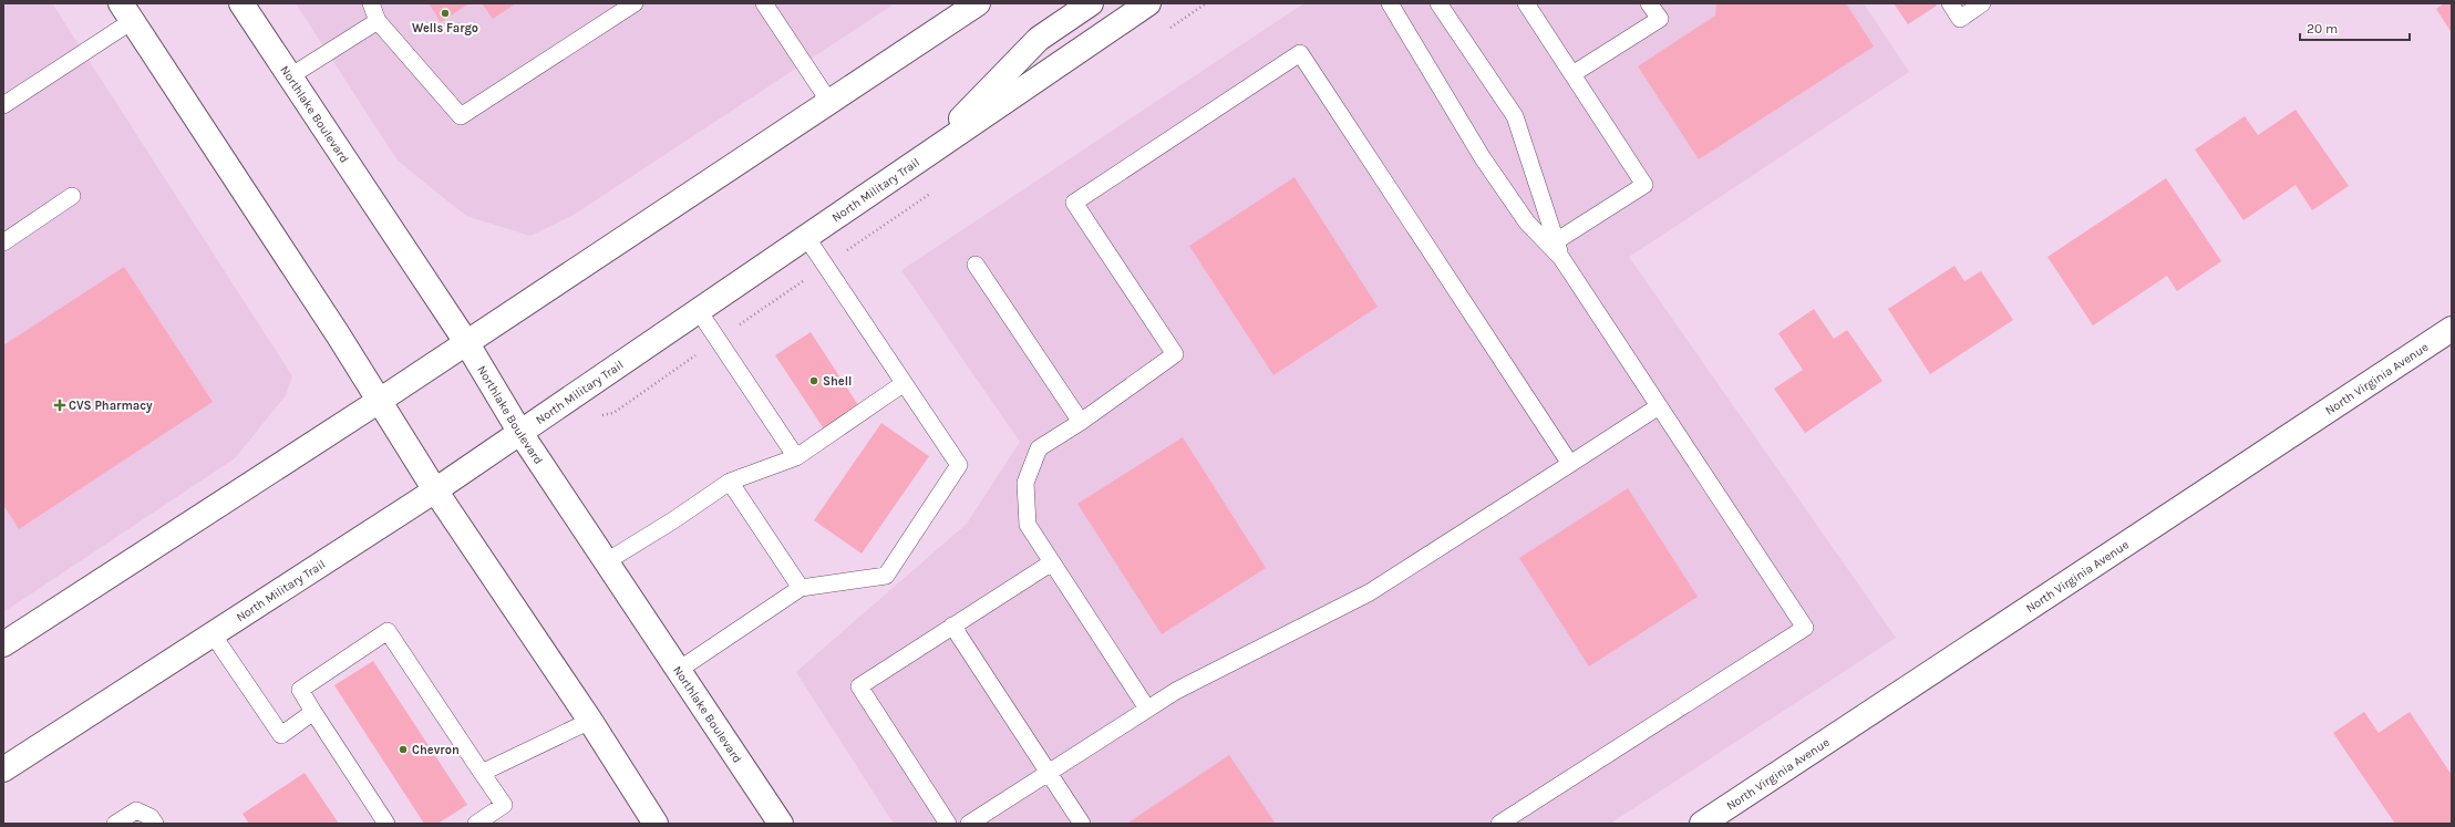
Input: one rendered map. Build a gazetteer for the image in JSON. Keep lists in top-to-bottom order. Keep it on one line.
{"streets":{"main road":["Northlake Boulevard","North Military Trail","North Virginia Avenue"]},"crossings":[["Northlake Boulevard","North Military Trail"]],"places":{"other":["Wells Fargo","Shell","Chevron"],"health":["CVS Pharmacy"]},"scale_bar":"20 m"}
